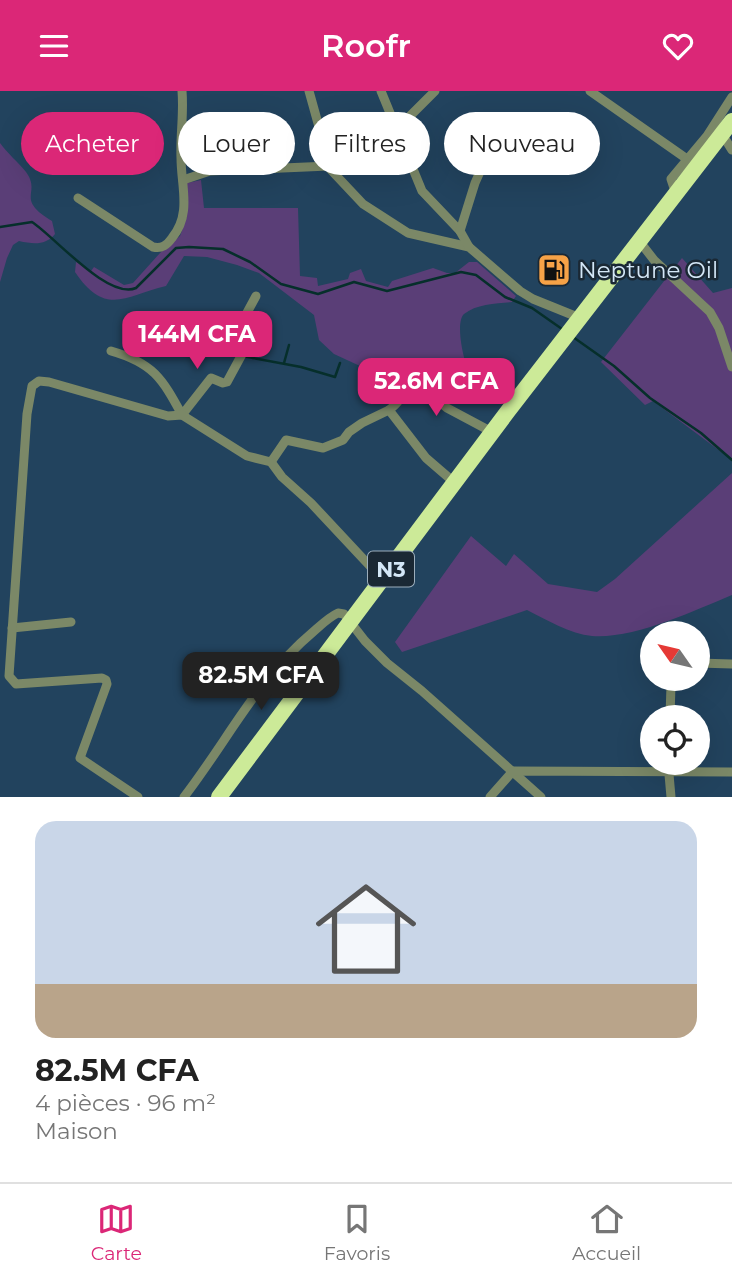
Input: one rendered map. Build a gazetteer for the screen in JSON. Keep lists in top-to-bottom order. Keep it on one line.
{"streets":{"highway":["N3"]},"places":{"fuel station":["Neptune Oil"]},"north":"top left","page":{"header":"Roofr","chip":["Acheter","Louer","Filtres","Nouveau"],"price":["144M CFA","52.6M CFA","82.5M CFA"],"list":[{"name":"82.5M CFA","note":"4 pièces · 96 m² · Maison"}],"tabs":["Carte","Favoris","Accueil"]}}
